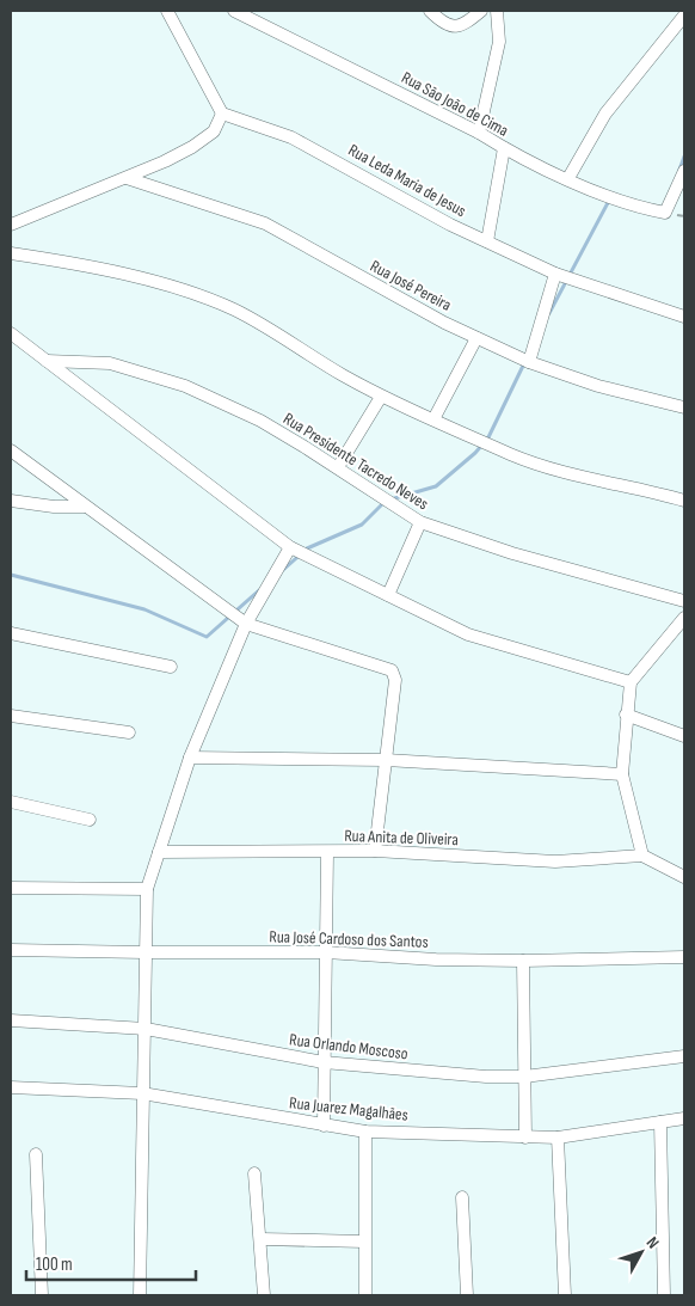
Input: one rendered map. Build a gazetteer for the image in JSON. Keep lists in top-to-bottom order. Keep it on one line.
{"streets":{"street":["Rua São João de Cima","Rua Leda Maria de Jesus","Rua José Pereira","Rua Presidente Tacredo Neves","Rua Anita de Oliveira","Rua José Cardoso dos Santos","Rua Orlando Moscoso","Rua Juarez Magalhães"]},"scale_bar":"100 m","north":"top right"}
